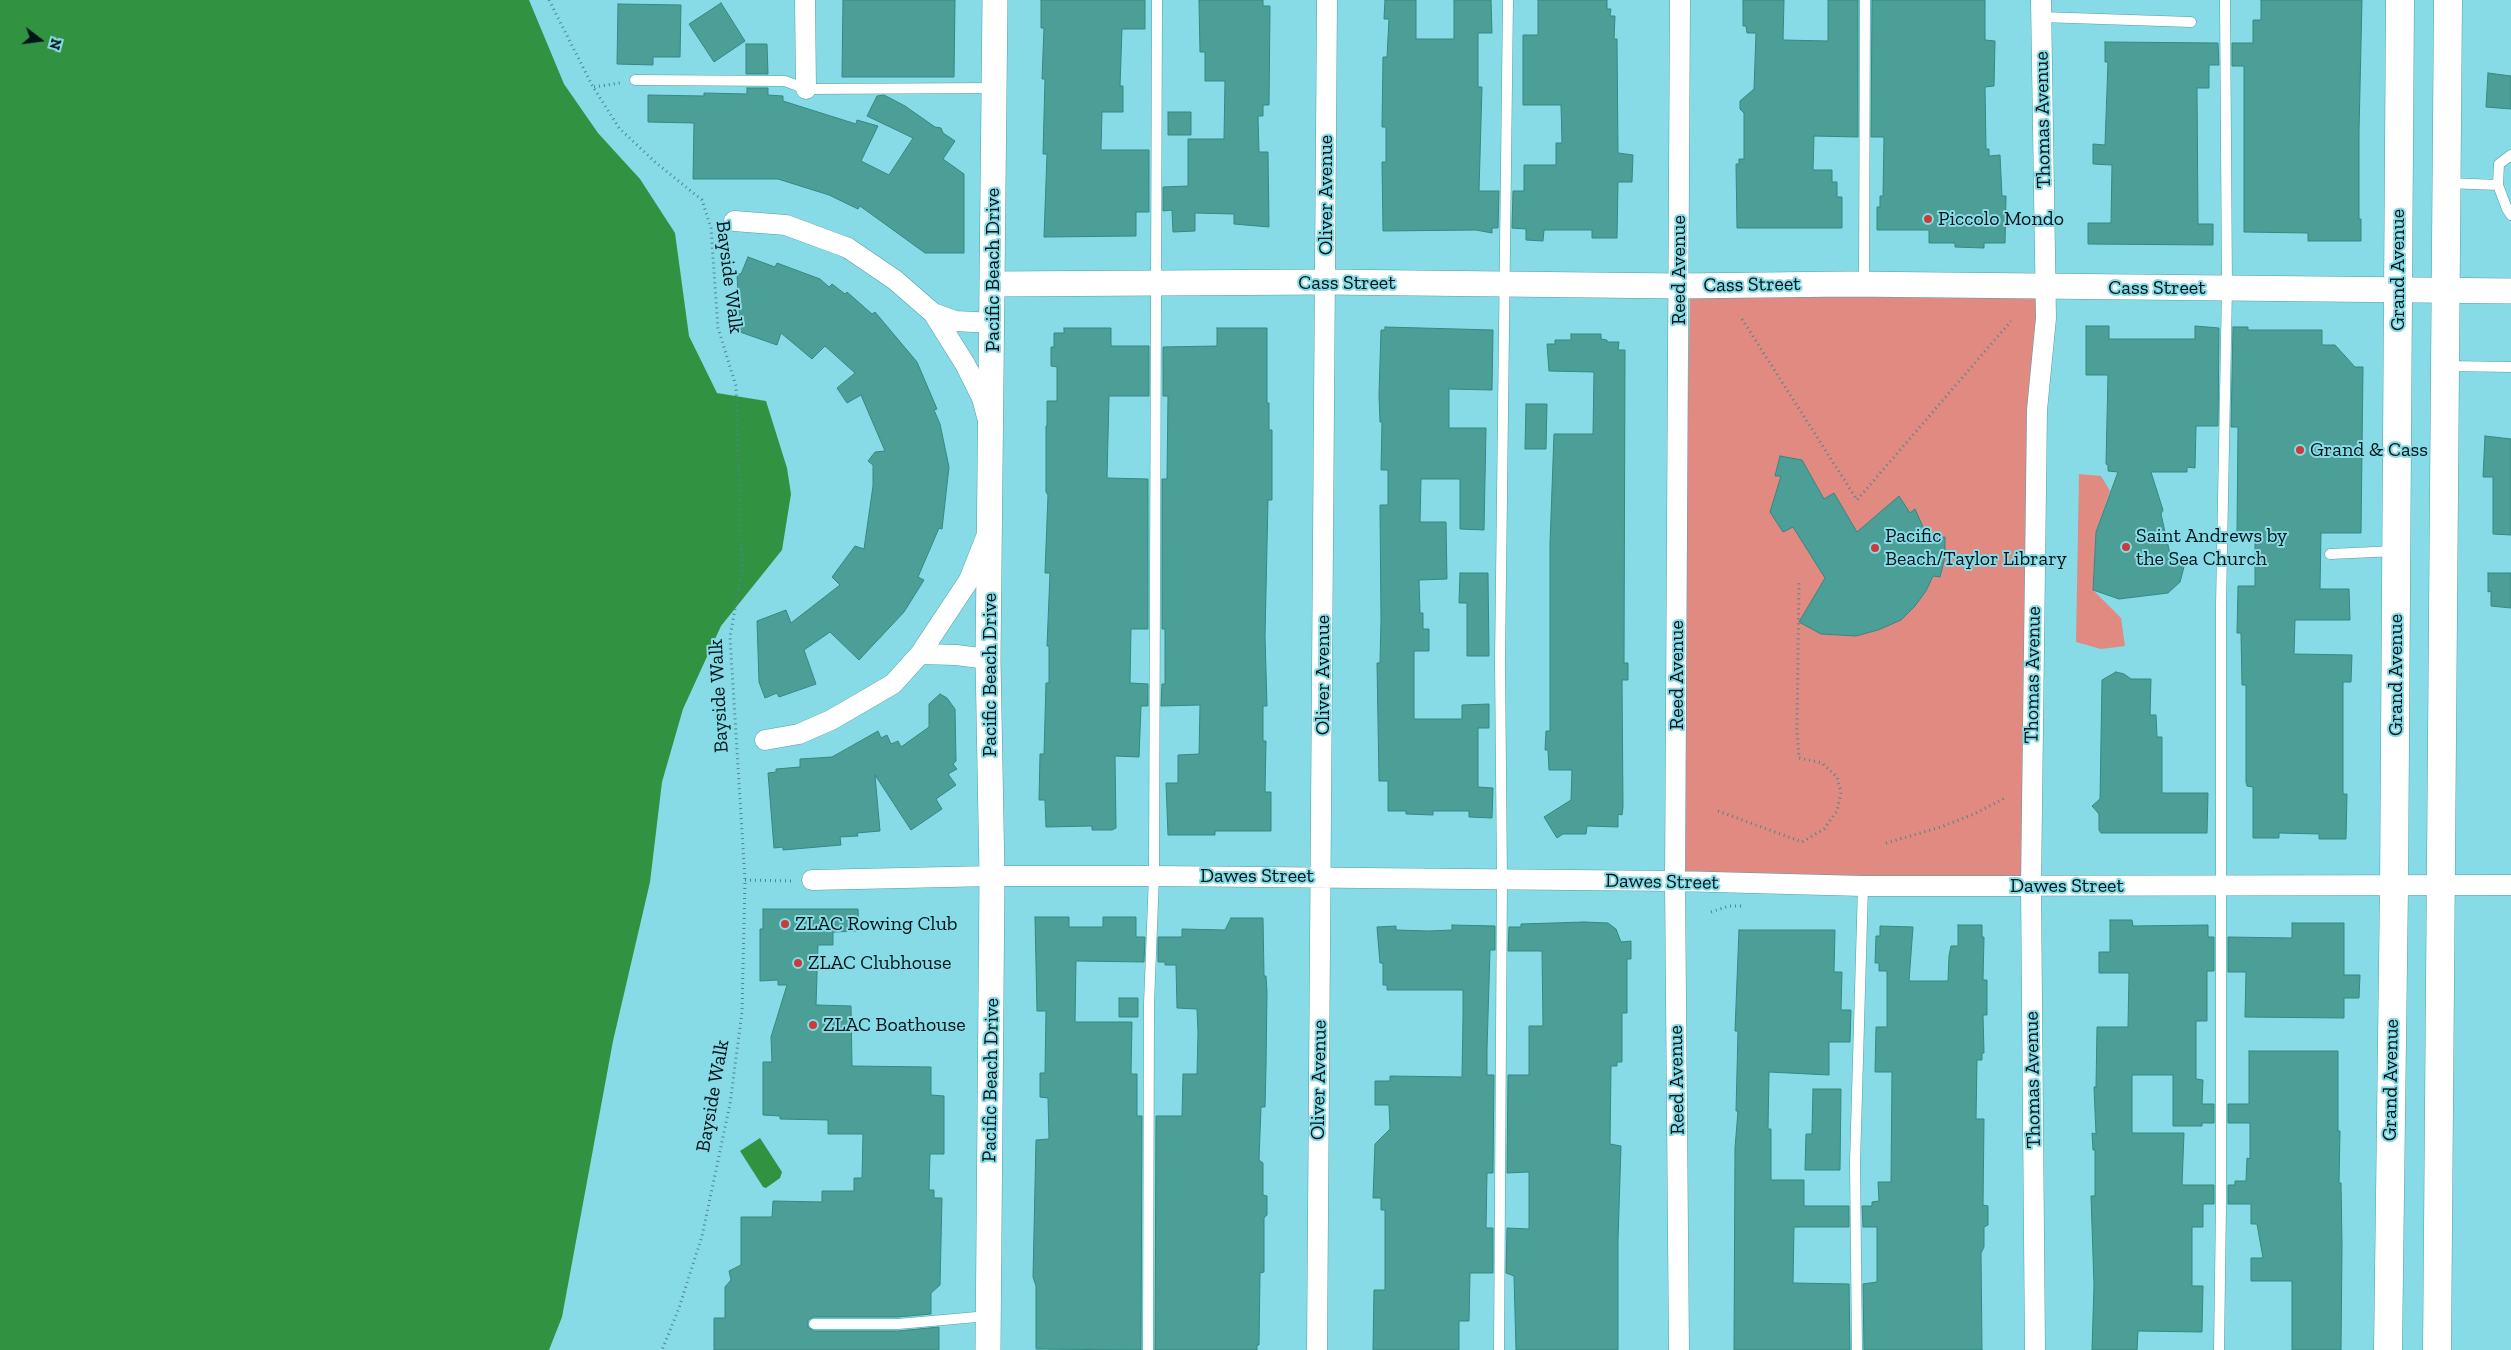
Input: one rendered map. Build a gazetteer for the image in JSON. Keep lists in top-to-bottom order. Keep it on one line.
{"streets":{"main road":["Grand Avenue"],"street":["Thomas Avenue","Oliver Avenue","Pacific Beach Drive","Reed Avenue","Cass Street","Dawes Street"],"path":["Bayside Walk"]},"crossings":[["Thomas Avenue","Cass Street"],["Thomas Avenue","Dawes Street"],["Oliver Avenue","Cass Street"],["Oliver Avenue","Dawes Street"],["Pacific Beach Drive","Cass Street"],["Pacific Beach Drive","Dawes Street"],["Reed Avenue","Cass Street"],["Reed Avenue","Dawes Street"],["Grand Avenue","Cass Street"],["Grand Avenue","Dawes Street"]],"places":["Piccolo Mondo","Grand & Cass","Saint Andrews by the Sea Church","Pacific Beach/Taylor Library","ZLAC Rowing Club","ZLAC Clubhouse","ZLAC Boathouse"],"north":"right"}
